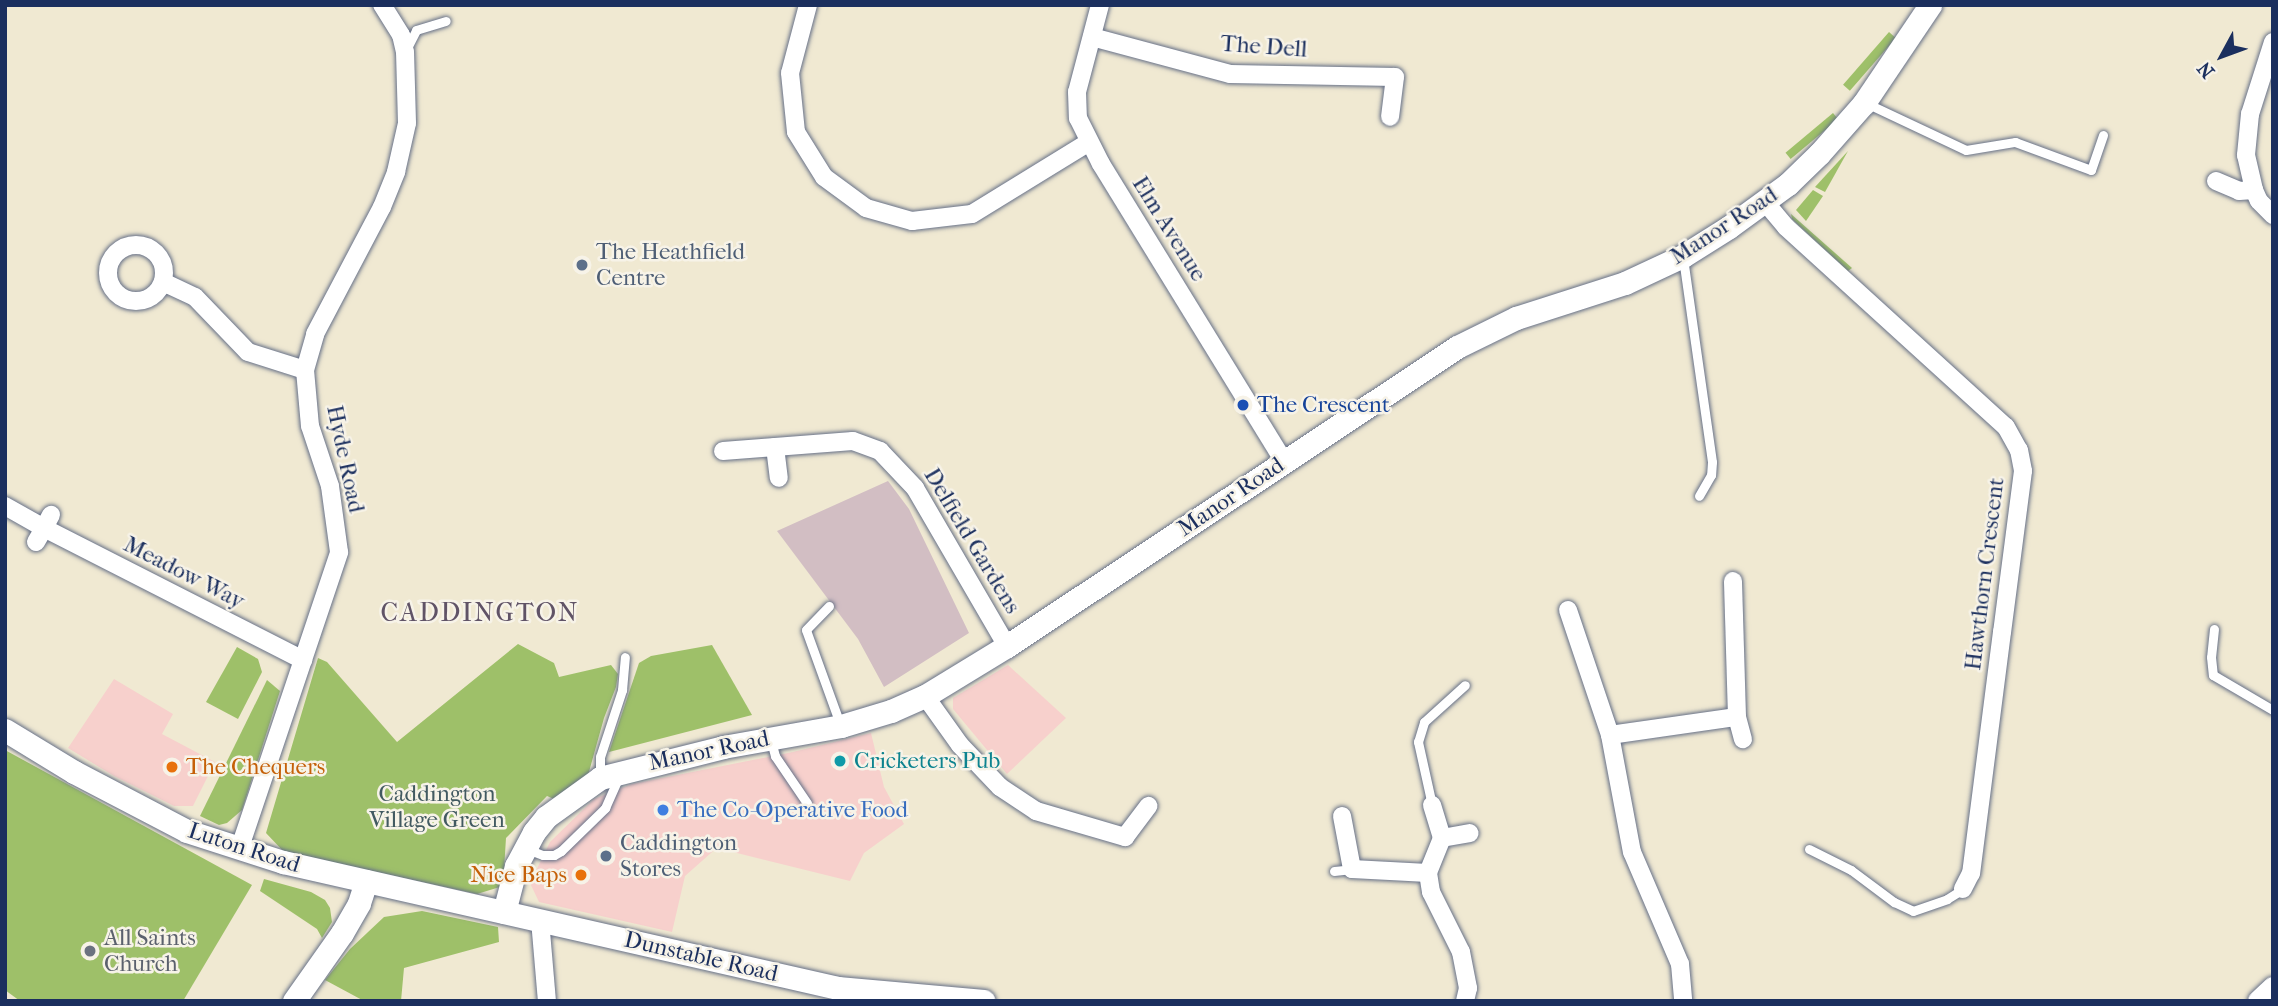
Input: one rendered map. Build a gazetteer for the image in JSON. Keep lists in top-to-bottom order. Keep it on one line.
{"streets":{"street":["The Dell","Manor Road","Elm Avenue","Hyde Road","Delfield Gardens","Meadow Way","Hawthorn Crescent","Luton Road","Dunstable Road"]},"crossings":[["The Dell","Elm Avenue"],["Manor Road","Elm Avenue"],["Manor Road","Delfield Gardens"],["Manor Road","Hawthorn Crescent"],["Manor Road","Luton Road"],["Manor Road","Dunstable Road"],["Hyde Road","Meadow Way"],["Hyde Road","Luton Road"],["Luton Road","Dunstable Road"]],"districts":["CADDINGTON"],"parks":["Caddington Village Green"],"places":["The Heathfield Centre","The Crescent","Cricketers Pub","The Chequers","The Co-Operative Food","Caddington Stores","Nice Baps","All Saints Church"],"north":"bottom left"}
